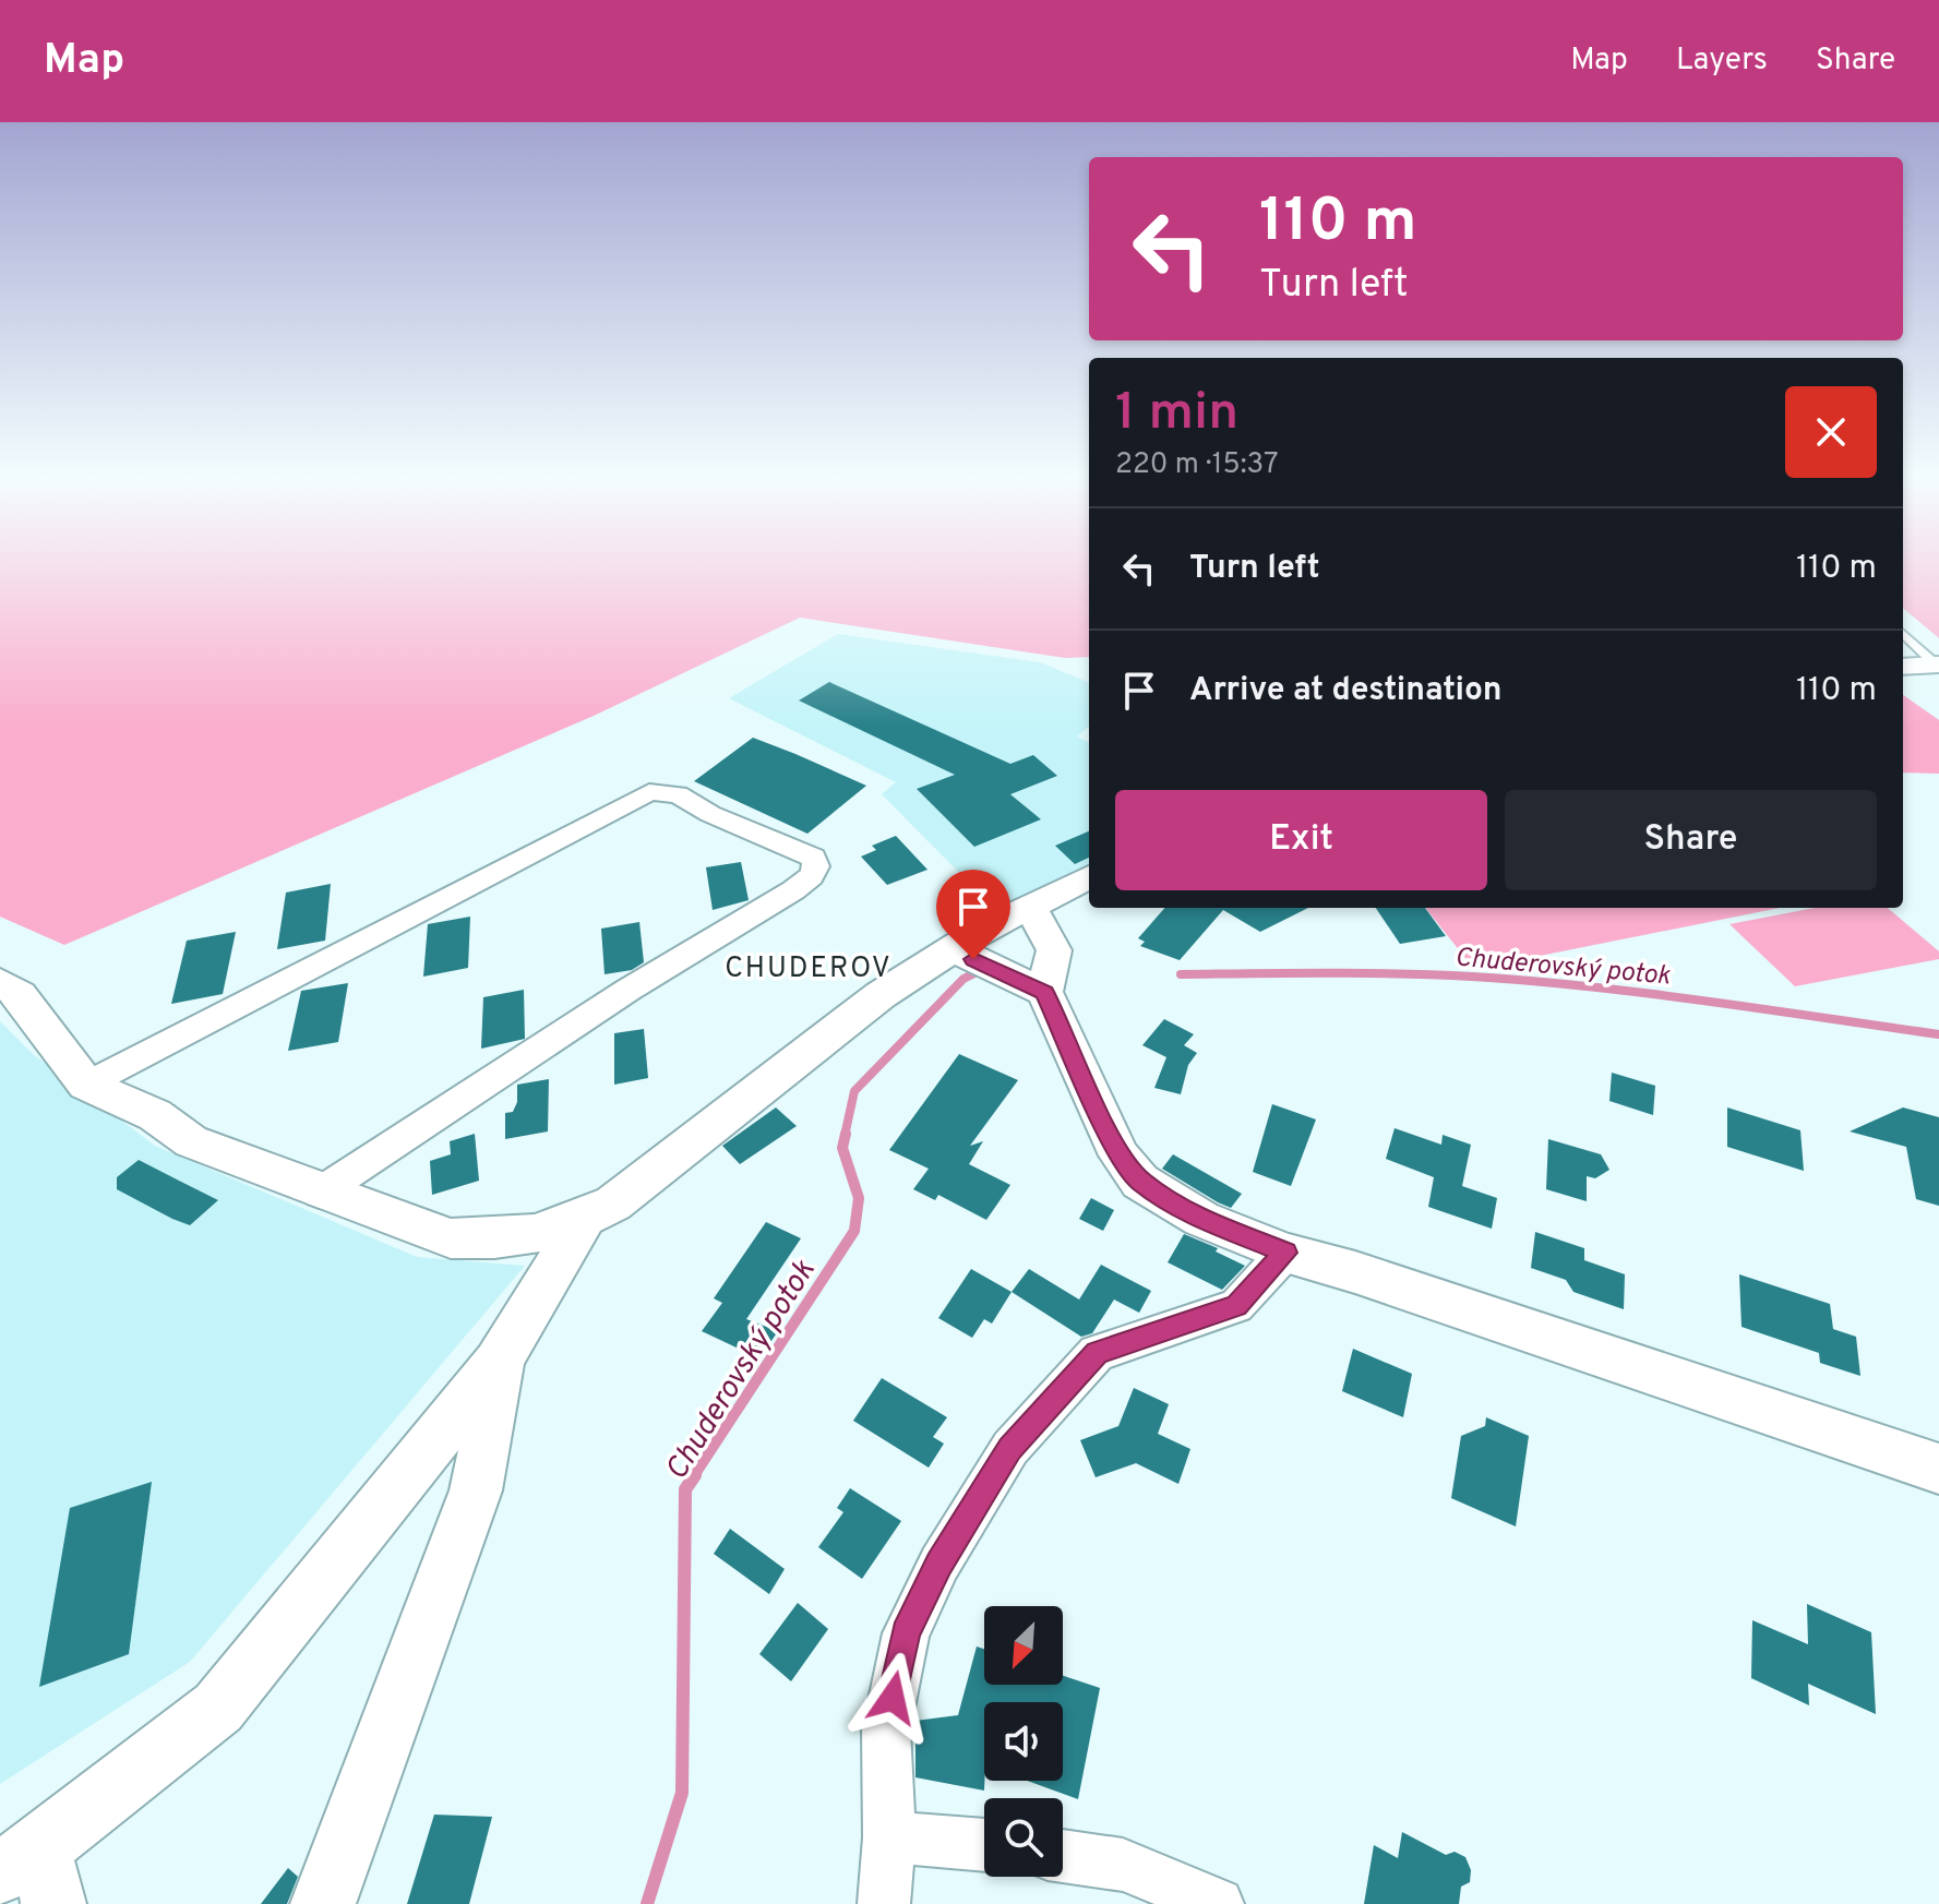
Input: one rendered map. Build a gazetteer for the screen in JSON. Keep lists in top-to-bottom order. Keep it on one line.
{"districts":["CHUDEROV"],"water":["Chuderovský potok"],"north":"bottom left","page":{"header":"Map","nav":["Map","Layers","Share"],"turn":["110 m","Turn left"],"heading":["1 min","220 m · 15:37"],"list":[{"name":"Turn left","value":"110 m"},{"name":"Arrive at destination","value":"110 m"}],"buttons":["Exit","Share"]}}
